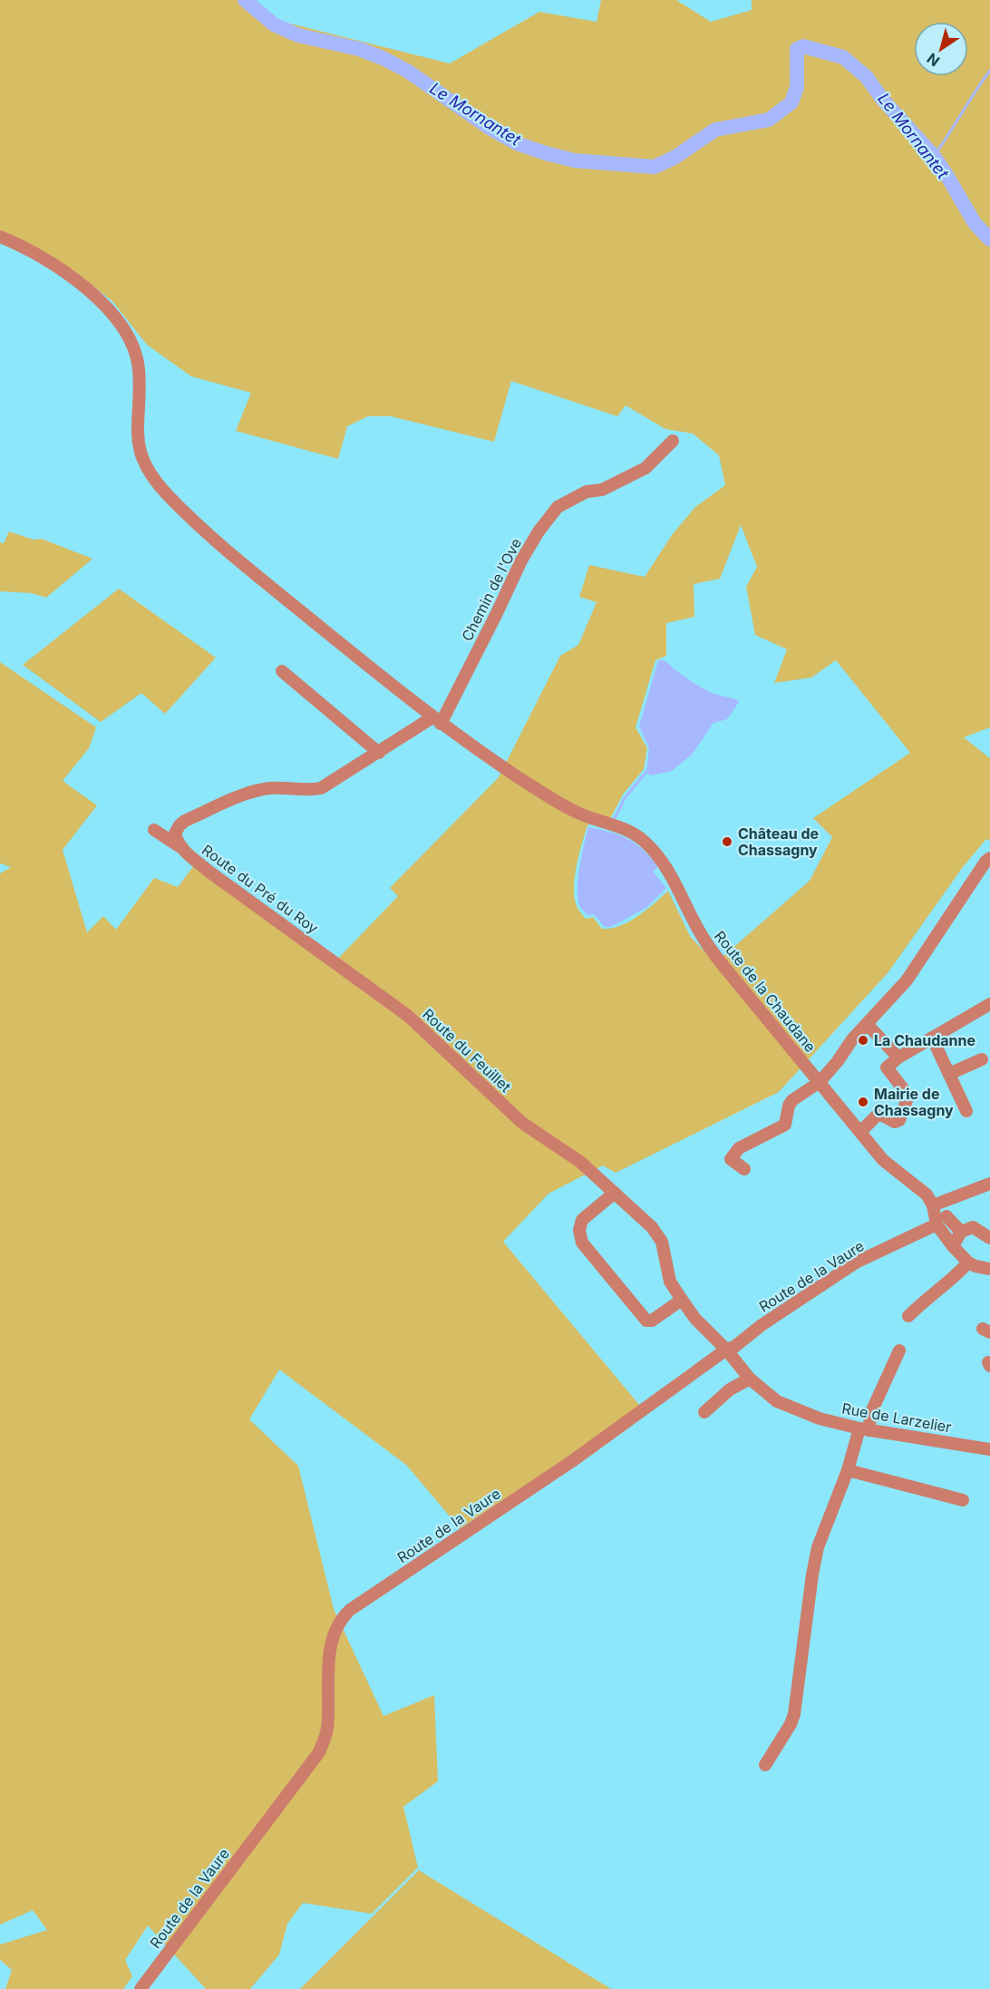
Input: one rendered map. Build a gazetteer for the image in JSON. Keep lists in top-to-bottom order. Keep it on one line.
{"streets":{"street":["Chemin de l'Ove","Route du Pré du Roy","Route de la Chaudane","Route du Feuillet","Route de la Vaure","Rue de Larzelier"]},"crossings":[["Chemin de l'Ove","Route de la Chaudane"],["Route du Pré du Roy","Route du Feuillet"],["Route du Feuillet","Rue de Larzelier"],["Route de la Vaure","Rue de Larzelier"]],"water":["Le Mornantet"],"places":["Château de Chassagny","La Chaudanne","Mairie de Chassagny"],"north":"bottom left"}
